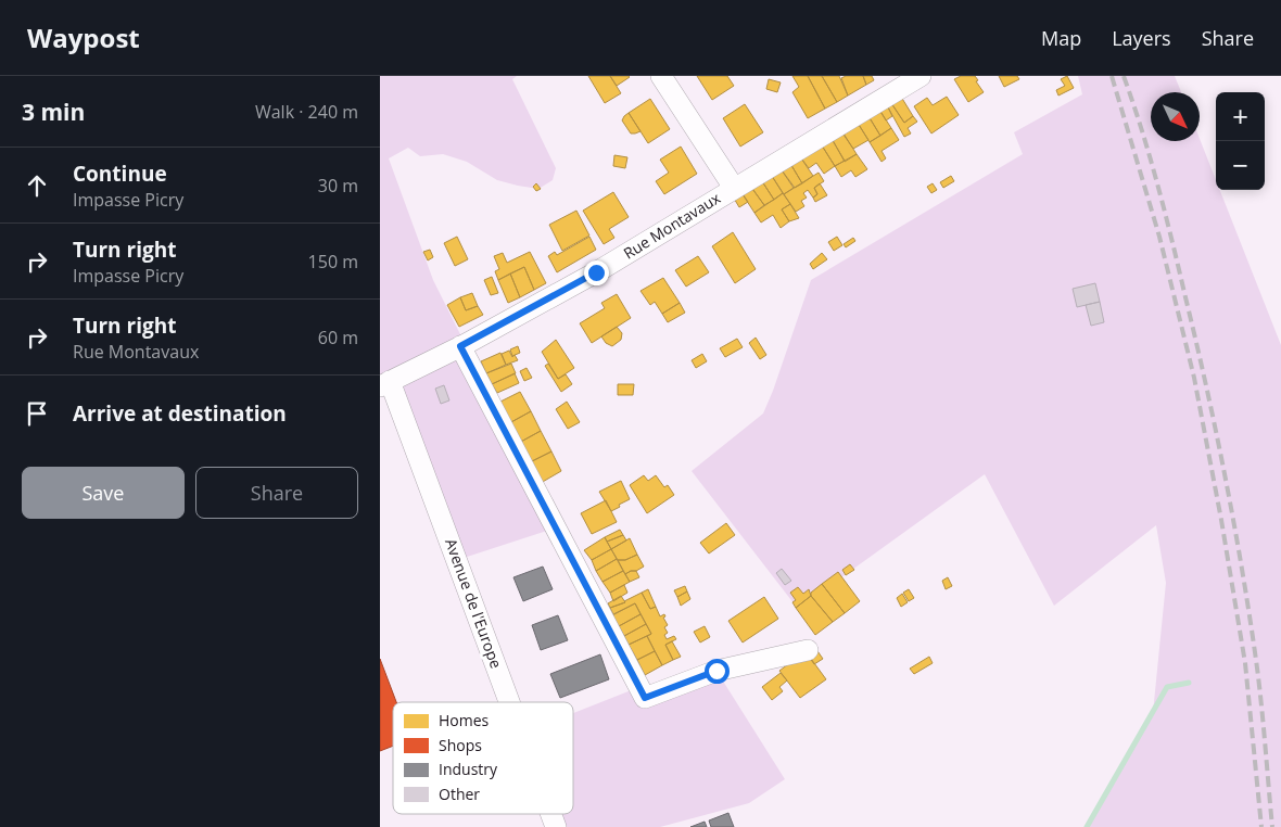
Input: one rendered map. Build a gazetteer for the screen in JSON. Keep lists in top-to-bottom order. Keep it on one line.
{"streets":{"street":["Rue Montavaux","Avenue de l'Europe"]},"crossings":[["Rue Montavaux","Avenue de l'Europe"]],"legend":["Homes","Shops","Industry","Other"],"north":"bottom right","page":{"header":"Waypost","nav":["Map","Layers","Share"],"heading":["3 min","Walk · 240 m"],"map_buttons":["+","−"],"list":[["Continue","Impasse Picry","30 m"],["Turn right","Impasse Picry","150 m"],["Turn right","Rue Montavaux","60 m"],"Arrive at destination"],"buttons":["Save","Share"]}}
